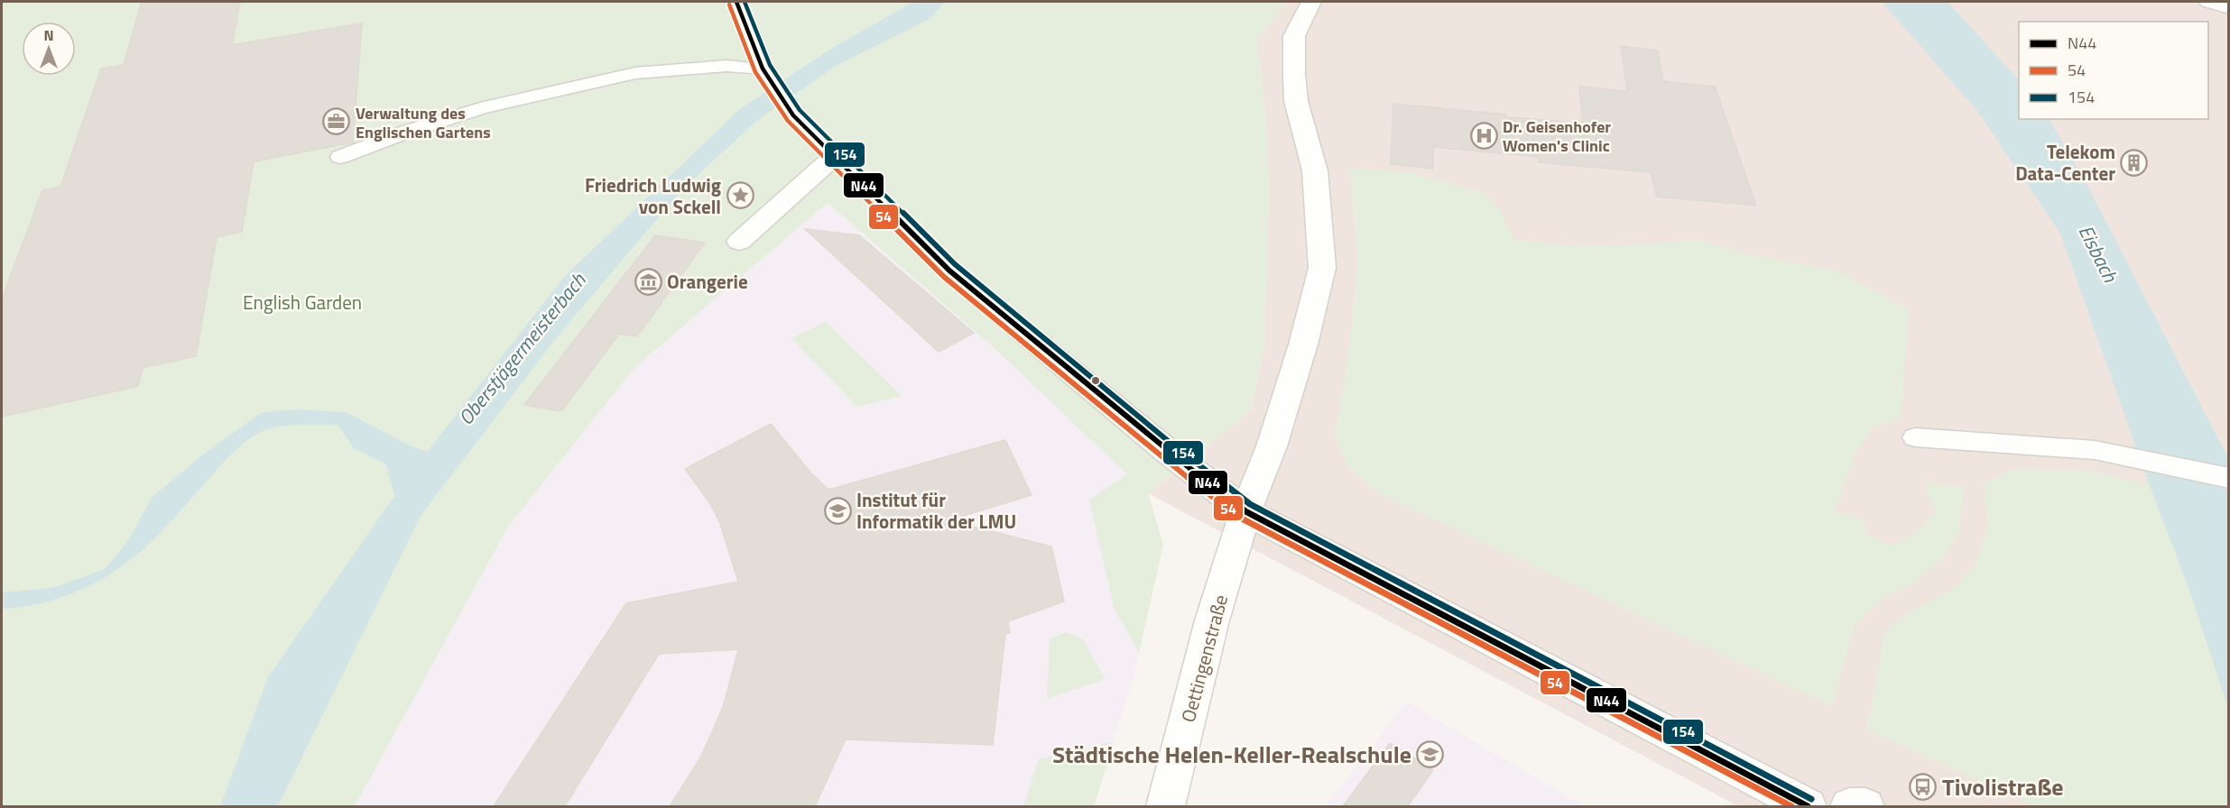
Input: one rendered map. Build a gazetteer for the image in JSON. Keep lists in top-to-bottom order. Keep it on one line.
{"streets":{"street":["Oettingenstraße"]},"water":["Eisbach","Oberstjägermeisterbach"],"parks":["English Garden"],"places":{"office":["Verwaltung des Englischen Gartens"],"hospital":["Dr. Geisenhofer Women's Clinic"],"building":["Telekom Data-Center"],"place":["Friedrich Ludwig von Sckell"],"museum":["Orangerie"],"school or university":["Institut für Informatik der LMU","Städtische Helen-Keller-Realschule"],"bus stop":["Tivolistraße"]},"lines":["transit line N44","transit line 154","transit line 54"],"legend":["N44","54","154"],"north":"top"}
